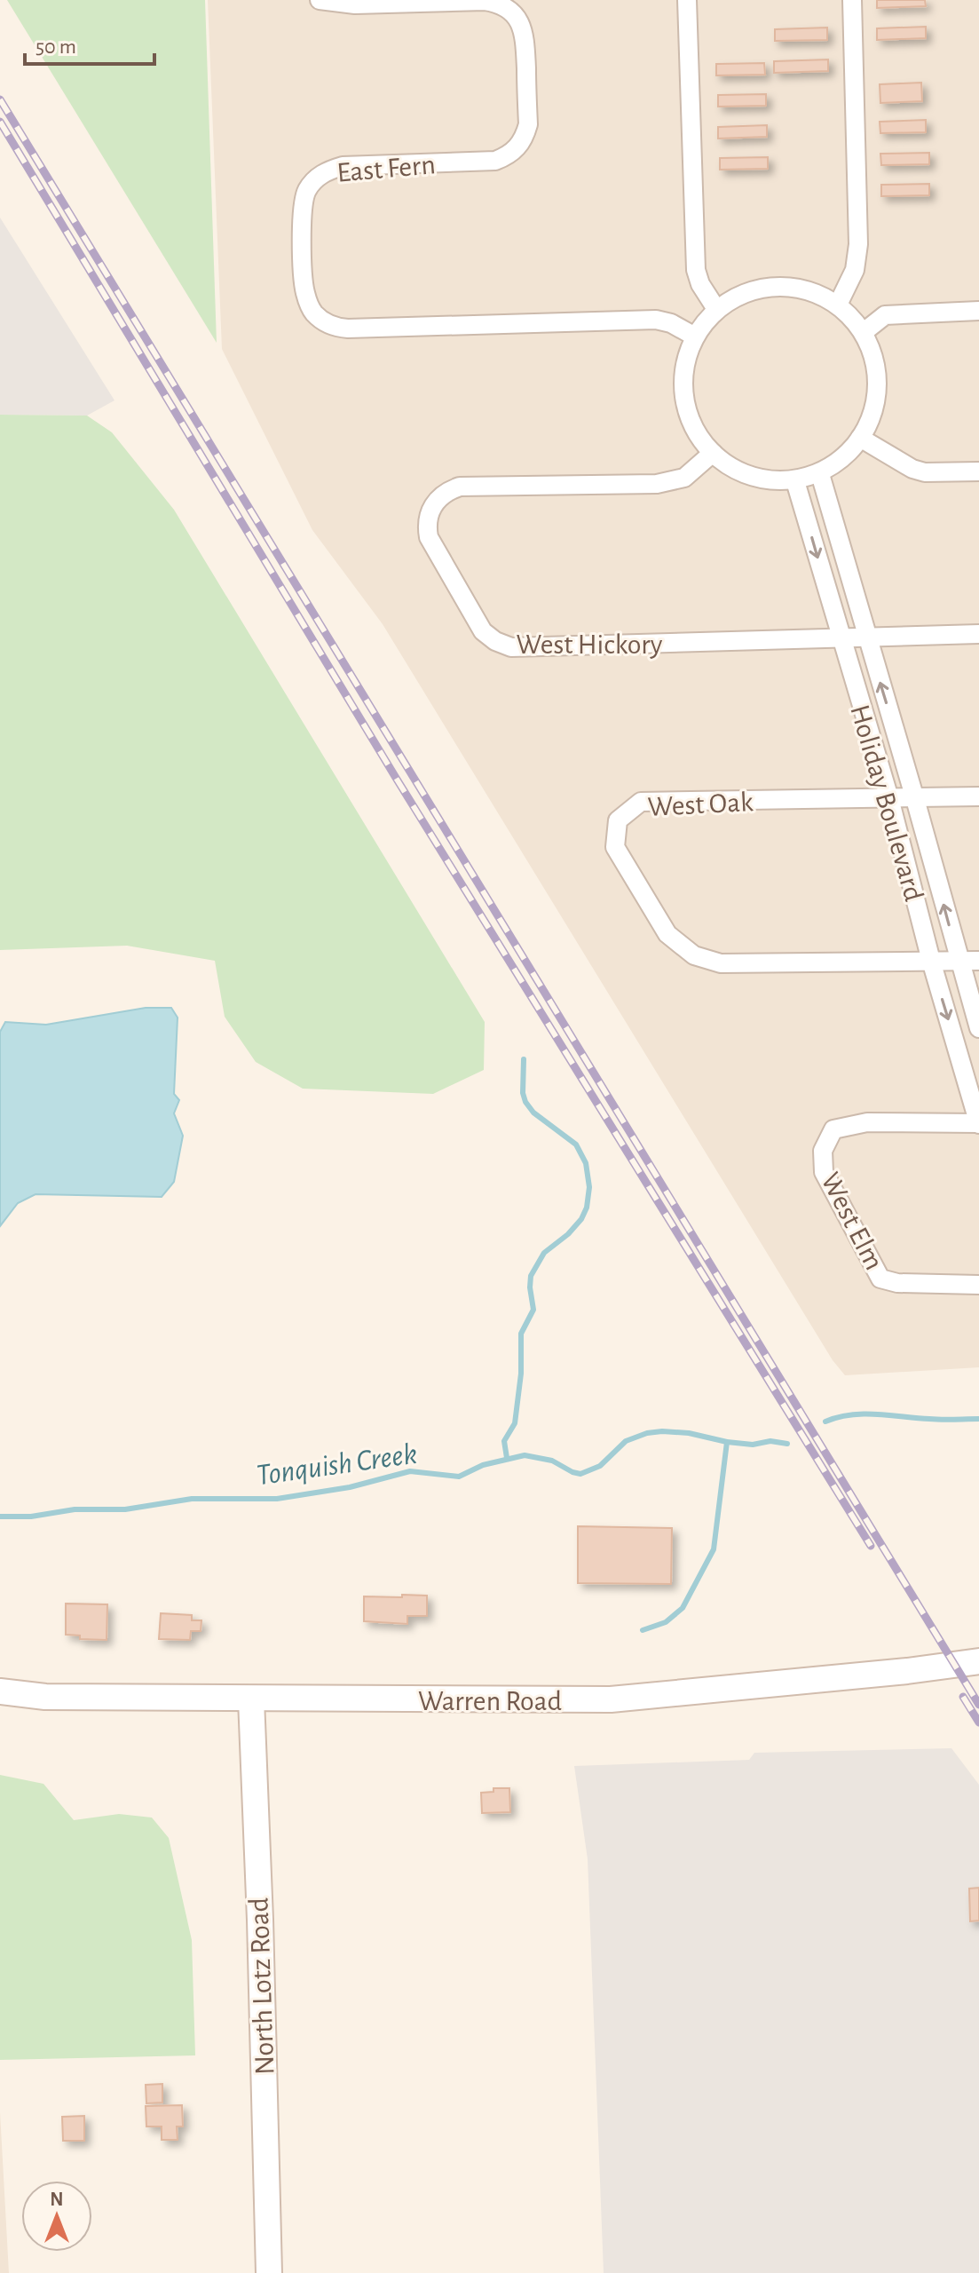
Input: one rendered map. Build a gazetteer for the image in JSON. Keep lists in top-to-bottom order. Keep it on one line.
{"streets":{"main road":["Warren Road","North Lotz Road"],"street":["East Fern","West Hickory","Holiday Boulevard","West Oak","West Elm"]},"crossings":[["East Fern","West Hickory"],["East Fern","Holiday Boulevard"],["West Hickory","Holiday Boulevard"],["Holiday Boulevard","West Oak"],["Holiday Boulevard","West Elm"],["Warren Road","North Lotz Road"]],"water":["Tonquish Creek"],"scale_bar":"50 m","north":"top"}
